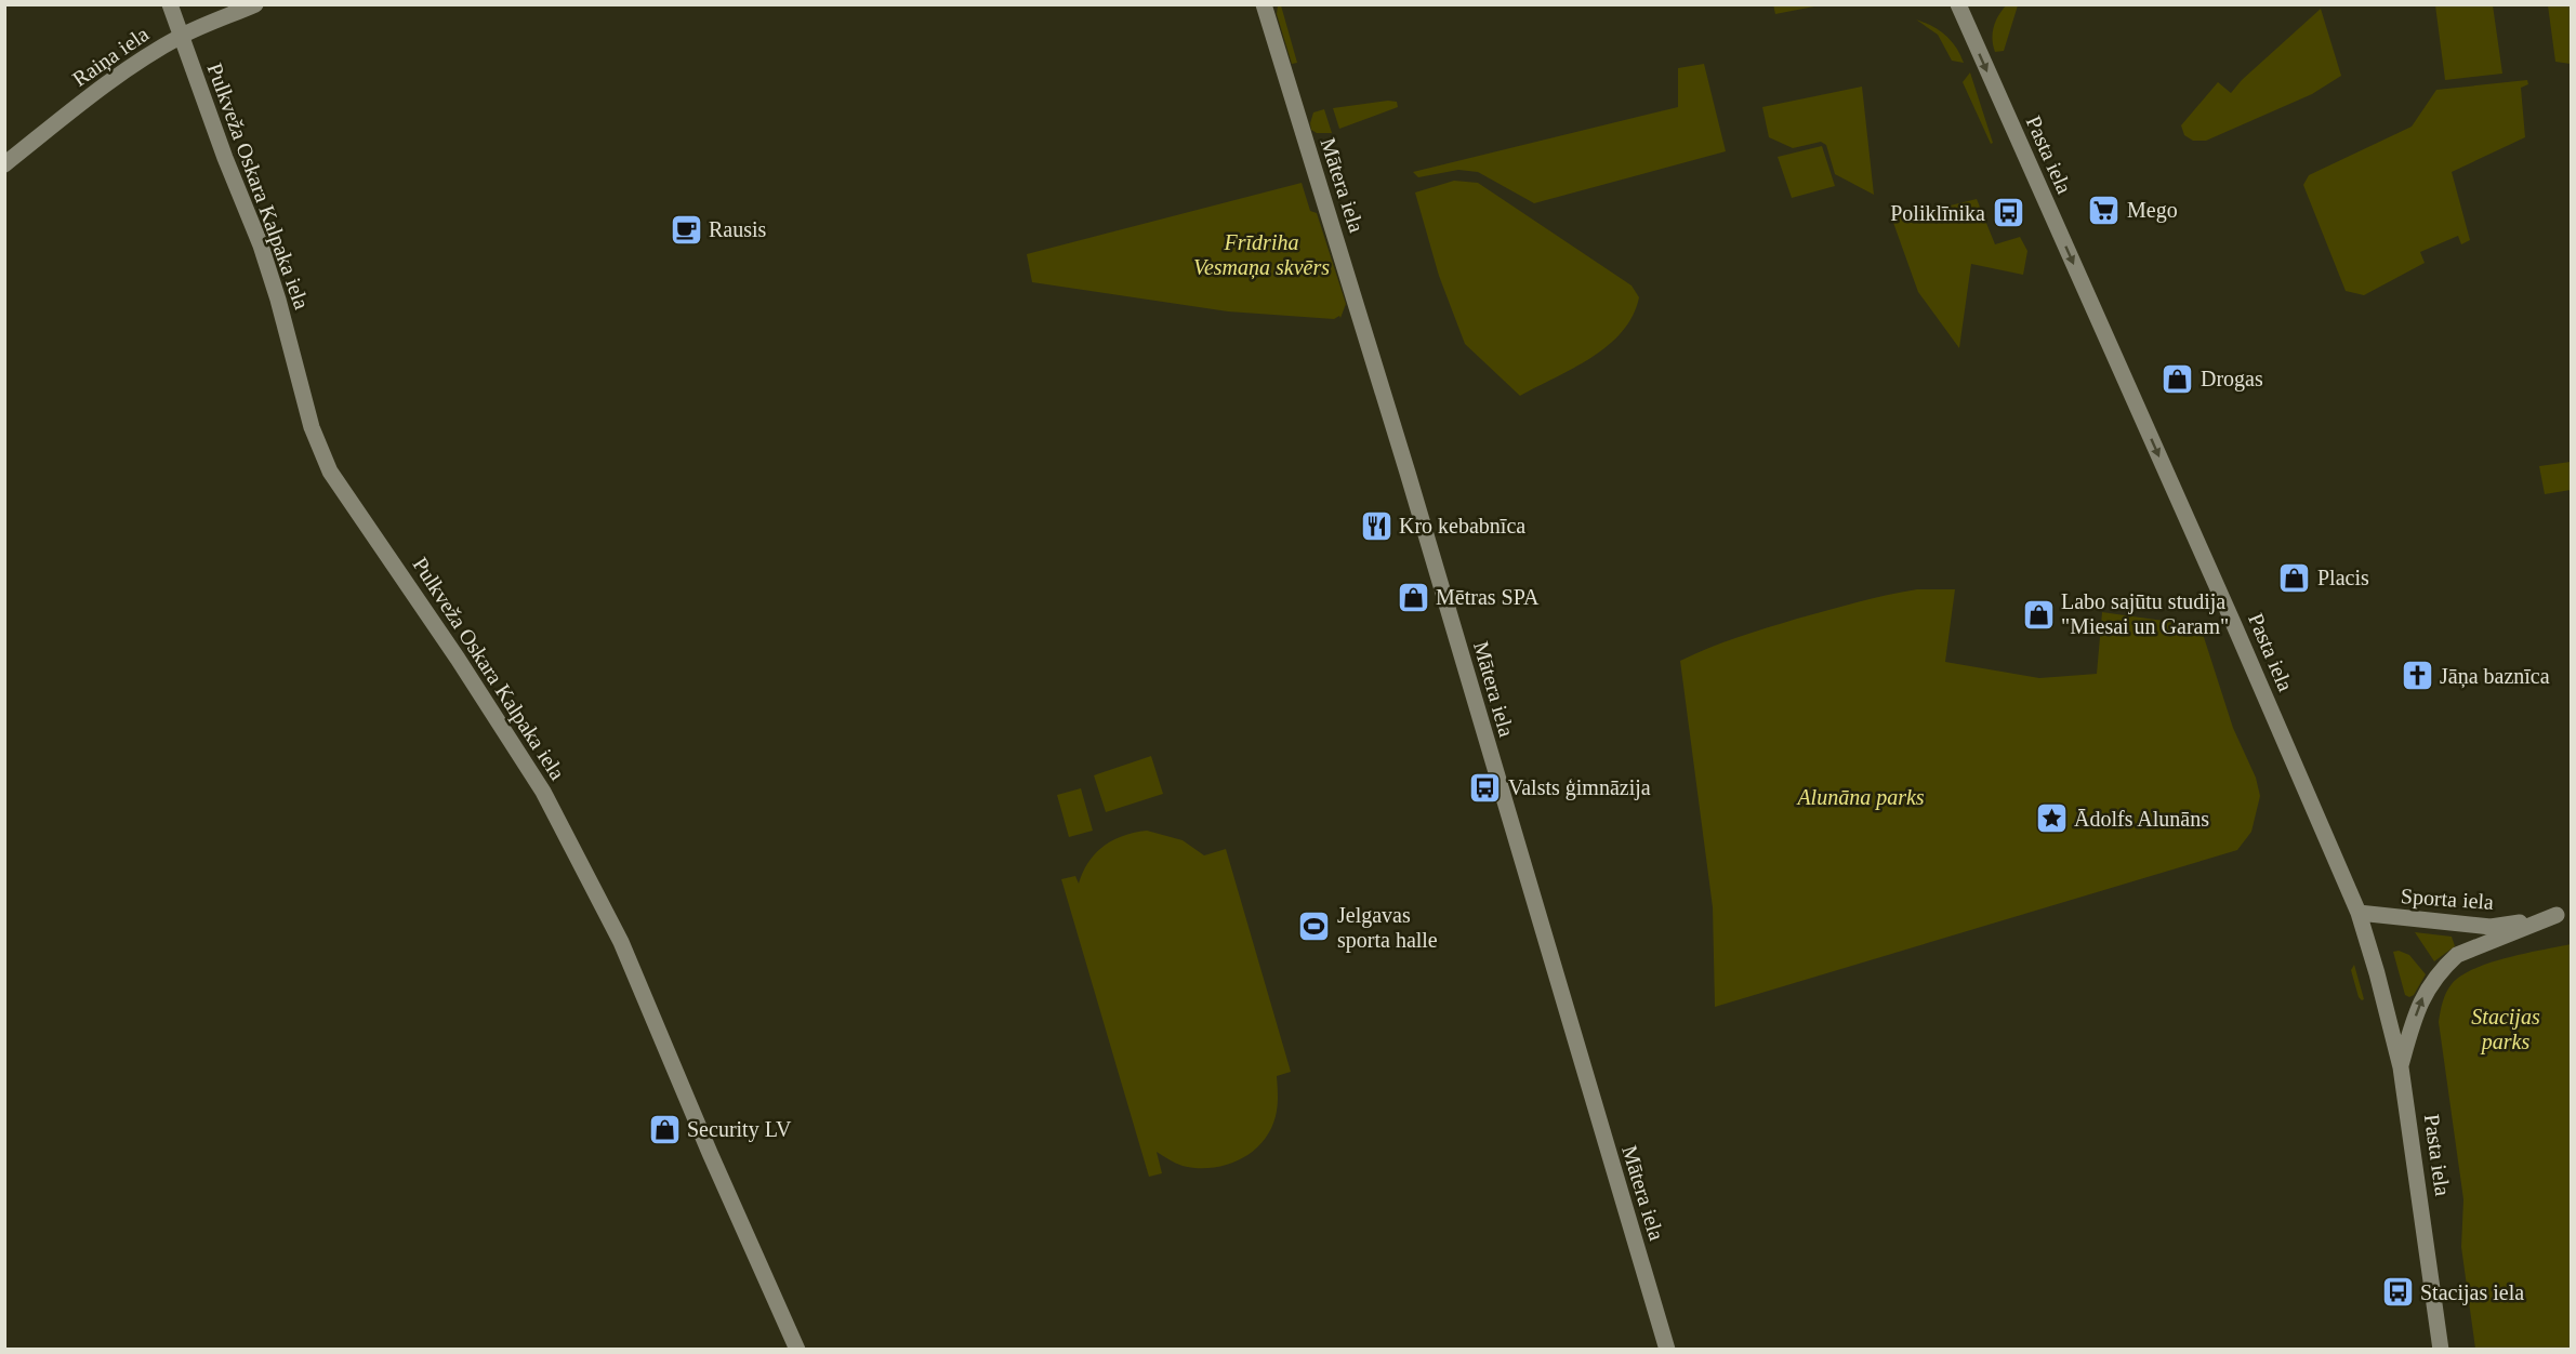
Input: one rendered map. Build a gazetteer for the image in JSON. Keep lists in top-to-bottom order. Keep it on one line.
{"streets":{"street":["Raiņa iela","Pasta iela","Mātera iela","Pulkveža Oskara Kalpaka iela","Sporta iela"]},"crossings":[["Raiņa iela","Pulkveža Oskara Kalpaka iela"],["Pasta iela","Sporta iela"]],"one_way":["Pasta iela"],"parks":["Frīdriha Vesmaņa skvērs","Alunāna parks","Stacijas parks"],"places":{"supermarket":["Mego"],"bus stop":["Poliklīnika","Valsts ģimnāzija","Stacijas iela"],"cafe":["Rausis"],"shop":["Drogas","Placis","Mētras SPA","Labo sajūtu studija \"Miesai un Garam\"","Security LV"],"restaurant":["Kro kebabnīca"],"church":["Jāņa baznīca"],"place":["Ādolfs Alunāns"],"sports":["Jelgavas sporta halle"]}}
